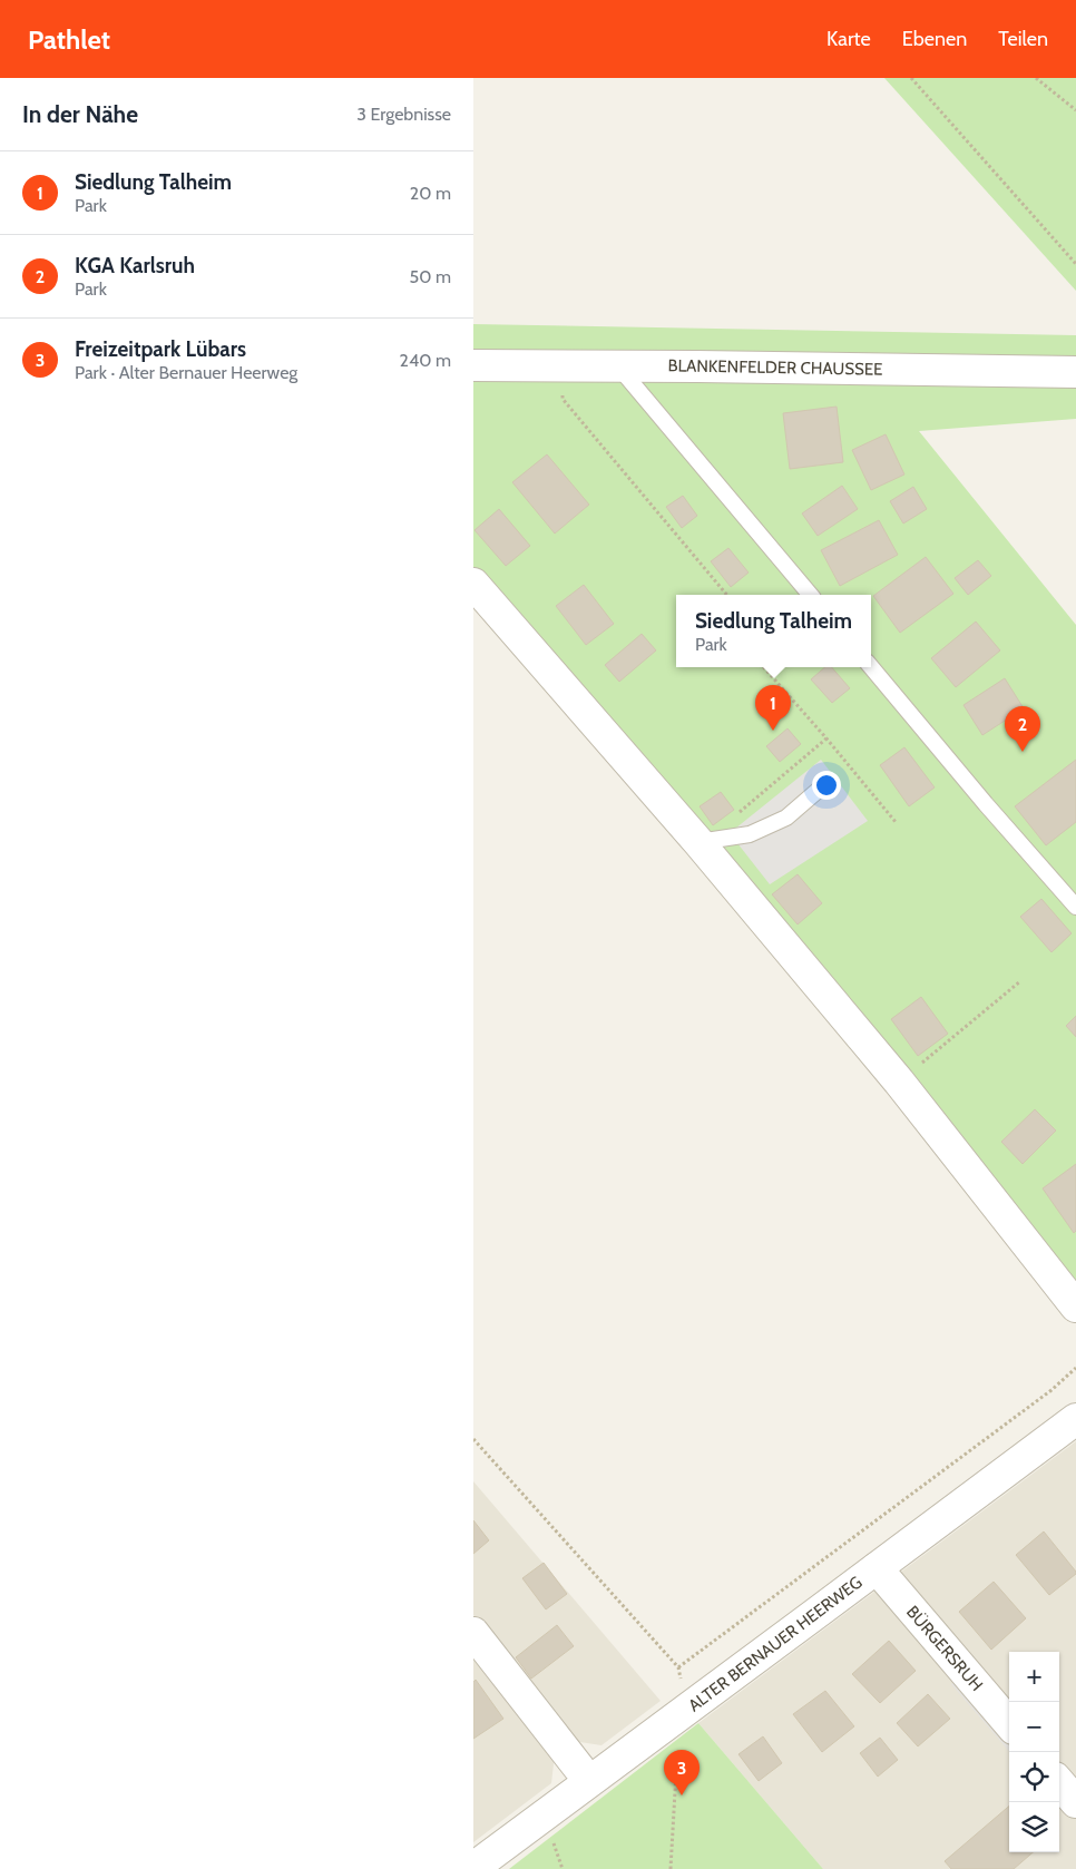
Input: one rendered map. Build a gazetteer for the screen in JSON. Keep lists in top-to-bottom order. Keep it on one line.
{"streets":{"street":["BLANKENFELDER CHAUSSEE","ALTER BERNAUER HEERWEG","BÜRGERSRUH"]},"crossings":[["ALTER BERNAUER HEERWEG","BÜRGERSRUH"]],"page":{"header":"Pathlet","nav":["Karte","Ebenen","Teilen"],"heading":["In der Nähe","3 Ergebnisse"],"list":[{"mark":"1","name":"Siedlung Talheim","note":"Park","value":"20 m"},{"mark":"2","name":"KGA Karlsruh","note":"Park","value":"50 m"},{"mark":"3","name":"Freizeitpark Lübars","note":"Park · Alter Bernauer Heerweg","value":"240 m"}],"popup":["Siedlung Talheim","Park"],"pins":["1","2","3"],"map_buttons":["+","−"]}}
